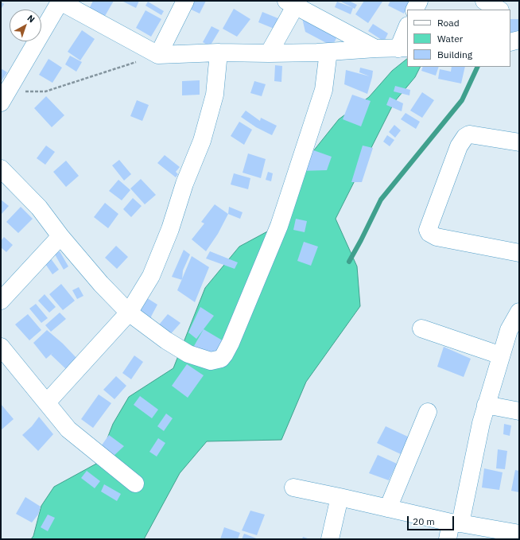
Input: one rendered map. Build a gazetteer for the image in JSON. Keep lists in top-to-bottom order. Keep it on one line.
{"legend":["Road","Water","Building"],"scale_bar":"20 m","north":"top right"}
